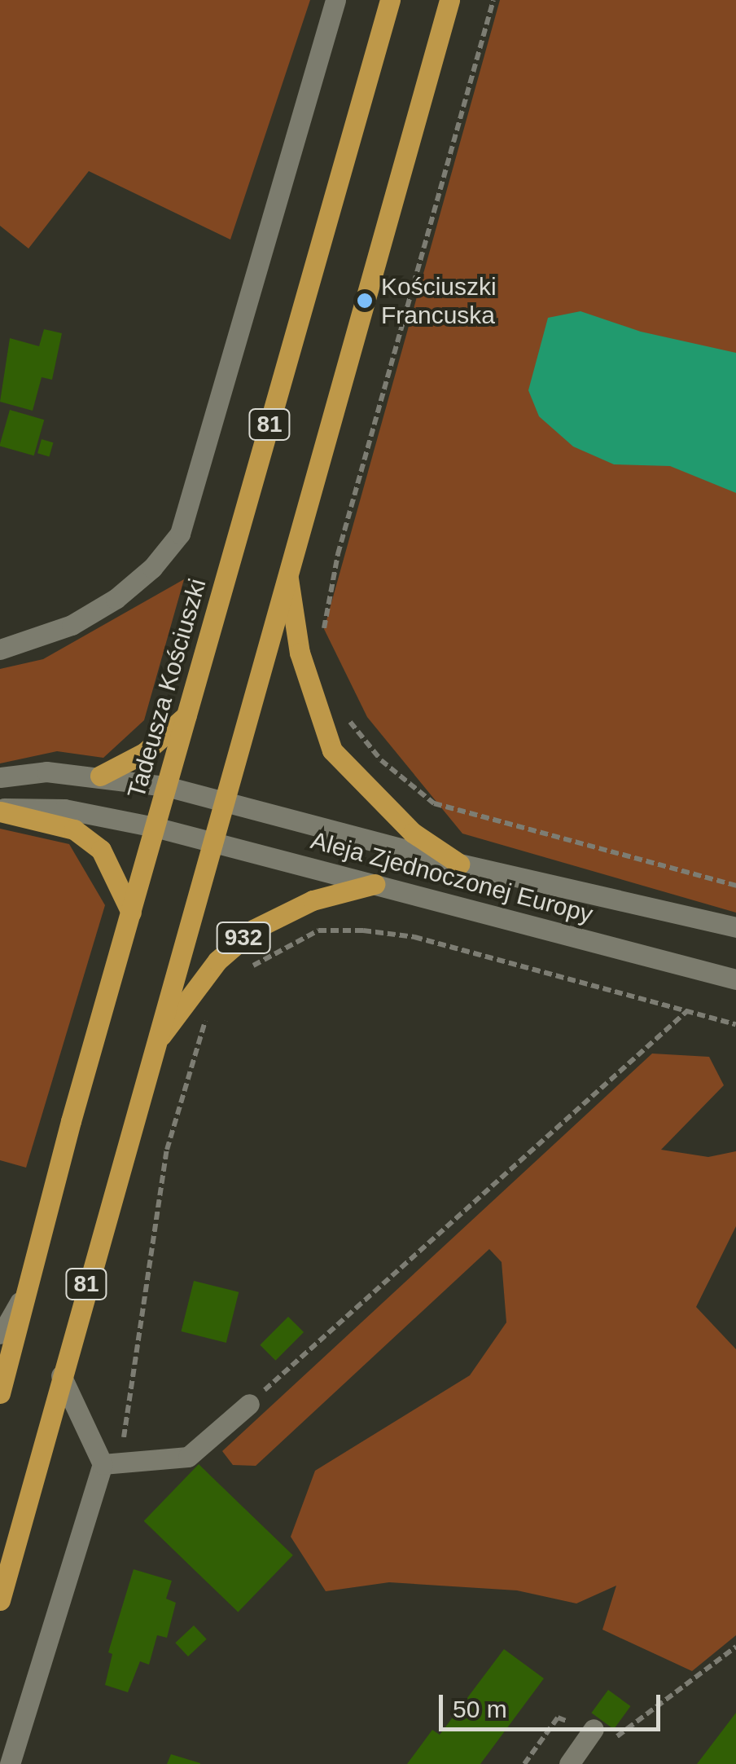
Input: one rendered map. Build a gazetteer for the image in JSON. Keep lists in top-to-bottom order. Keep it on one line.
{"streets":{"main road":["81","Tadeusza Kościuszki","932"],"street":["Aleja Zjednoczonej Europy"]},"crossings":[["81","Aleja Zjednoczonej Europy"],["81","932"],["Tadeusza Kościuszki","Aleja Zjednoczonej Europy"],["Aleja Zjednoczonej Europy","932"]],"places":["Kościuszki Francuska"],"scale_bar":"50 m"}
